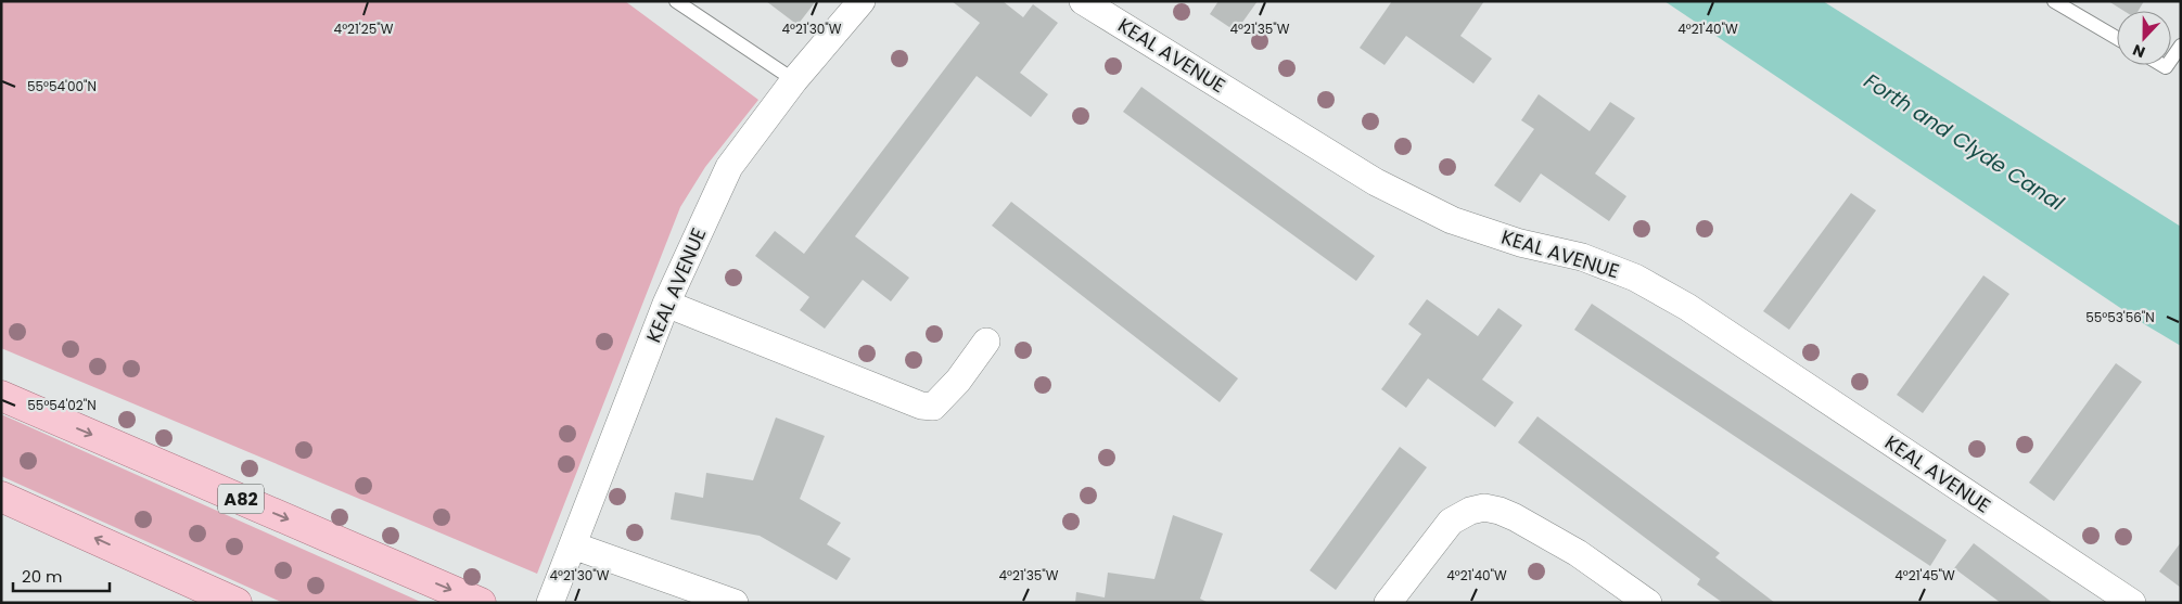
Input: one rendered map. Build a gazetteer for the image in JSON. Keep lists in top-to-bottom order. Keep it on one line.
{"streets":{"main road":["A82"],"street":["KEAL AVENUE"]},"water":["Forth and Clyde Canal"],"scale_bar":"20 m","north":"bottom","coordinates":["4°21'40\"W","4°21'25\"W","4°21'30\"W","4°21'35\"W","55°54'00\"N","55°53'56\"N","55°54'02\"N","4°21'45\"W"]}
